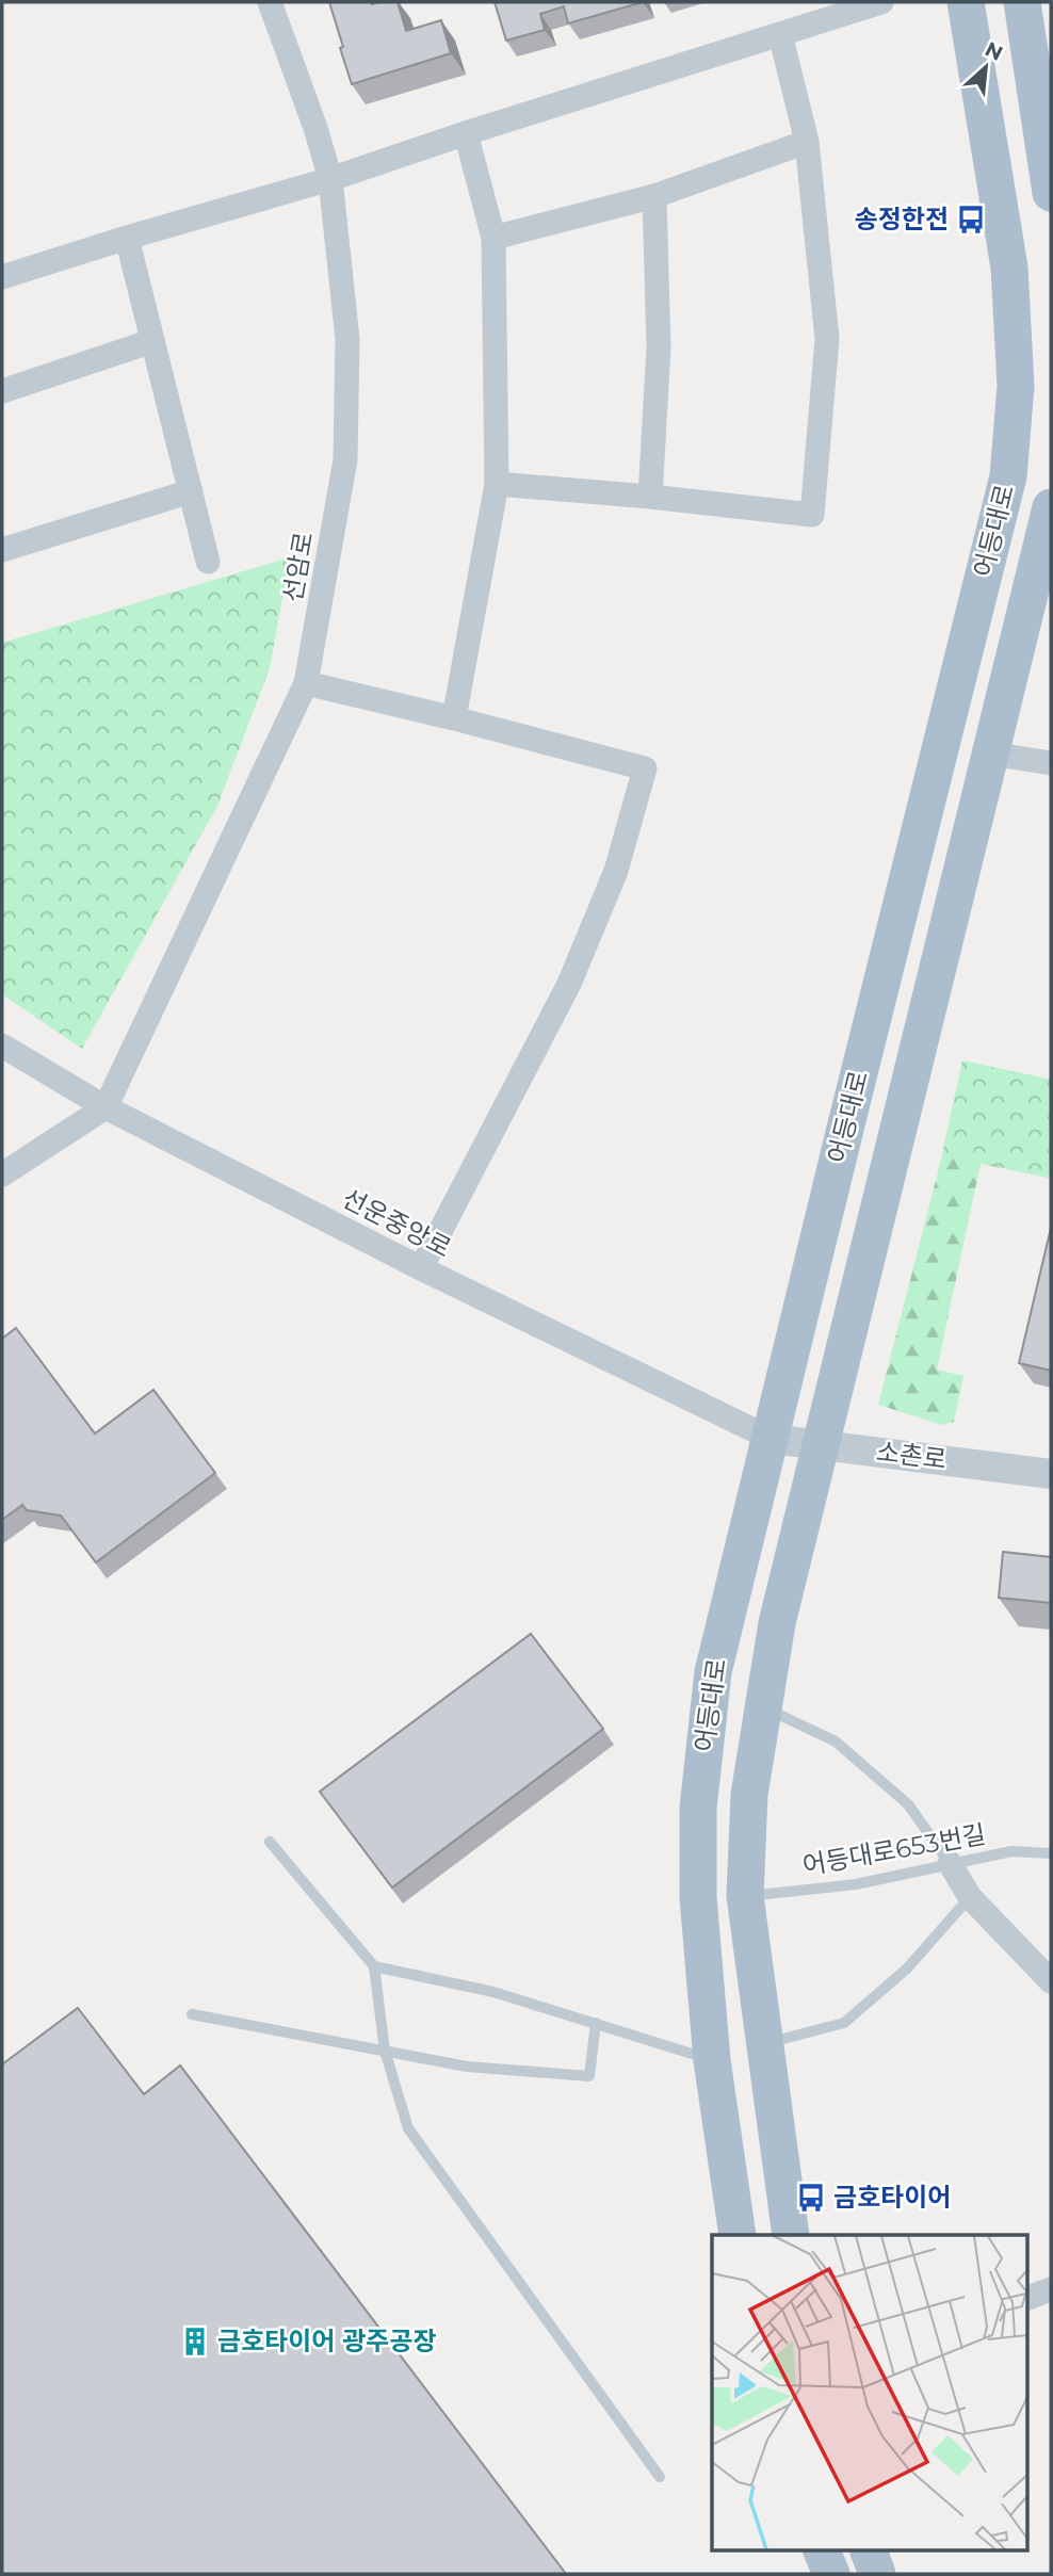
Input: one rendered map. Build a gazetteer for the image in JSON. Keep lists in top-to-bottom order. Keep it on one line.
{"streets":{"main road":["어등대로"],"street":["선암로","선운중앙로","소촌로"],"lane":["어등대로653번길"]},"crossings":[["어등대로","선운중앙로"],["어등대로","소촌로"],["어등대로","어등대로653번길"],["선암로","선운중앙로"],["선운중앙로","소촌로"]],"places":{"bus stop":["송정한전","금호타이어"],"building":["금호타이어 광주공장"]},"north":"top right"}
